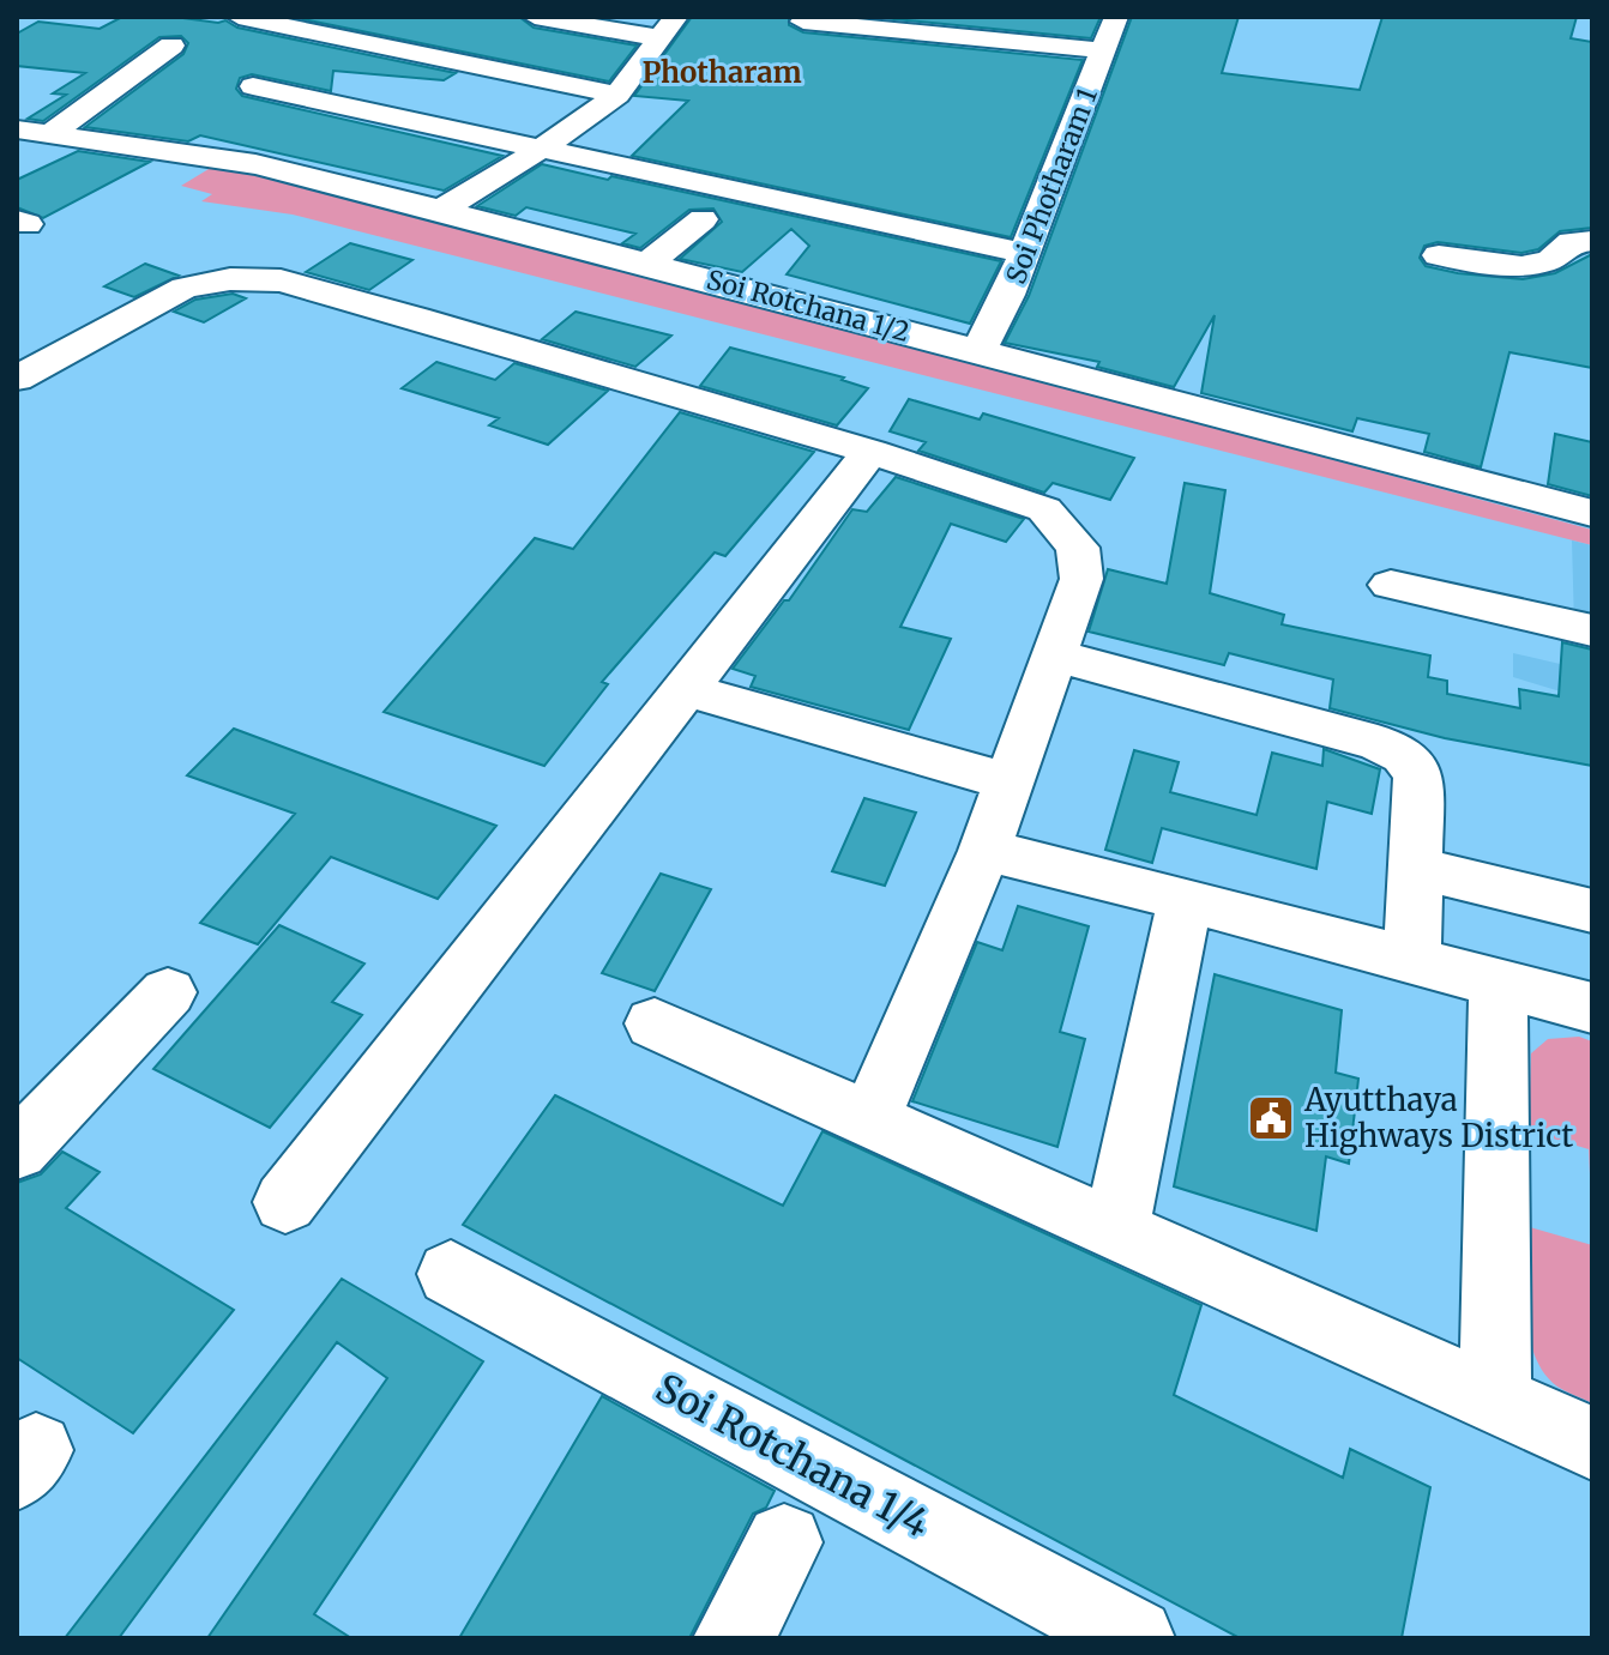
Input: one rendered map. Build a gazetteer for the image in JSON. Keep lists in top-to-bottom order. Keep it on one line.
{"streets":{"street":["Soi Photharam 1","Soi Rotchana 1/2","Soi Rotchana 1/4"]},"crossings":[["Soi Photharam 1","Soi Rotchana 1/2"]],"districts":["Photharam"],"places":{"public building":["Ayutthaya Highways District"]}}
